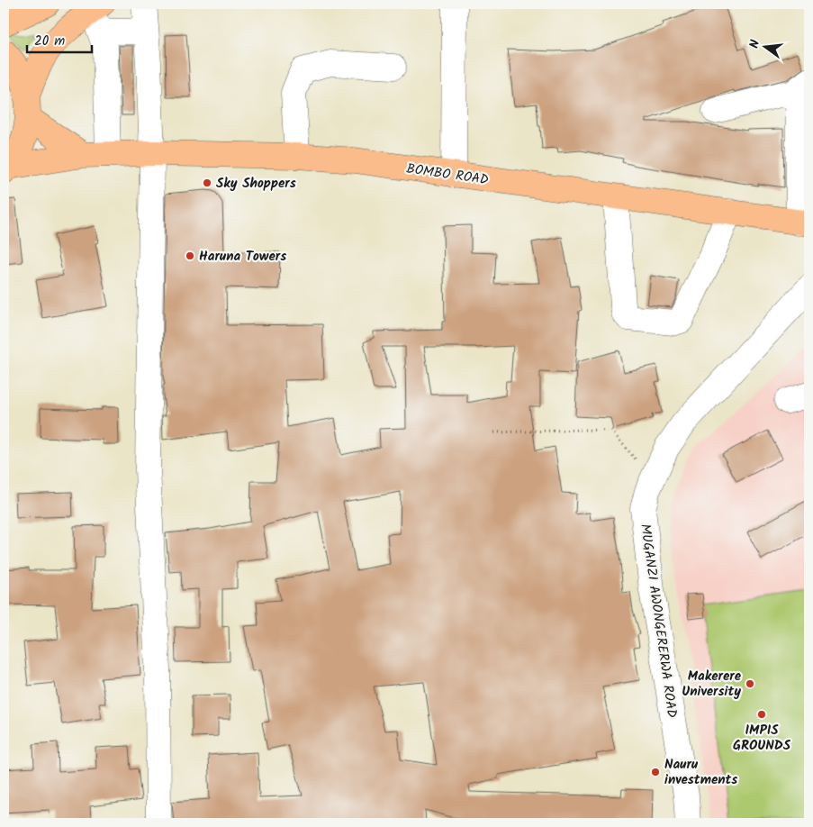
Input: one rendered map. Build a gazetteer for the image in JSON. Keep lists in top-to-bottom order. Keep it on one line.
{"streets":{"main road":["BOMBO ROAD"],"street":["MUGANZI AWONGERERWA ROAD"]},"places":["Sky Shoppers","Haruna Towers","Makerere University","IMPIS GROUNDS","Nauru investments"],"scale_bar":"20 m","north":"left"}
